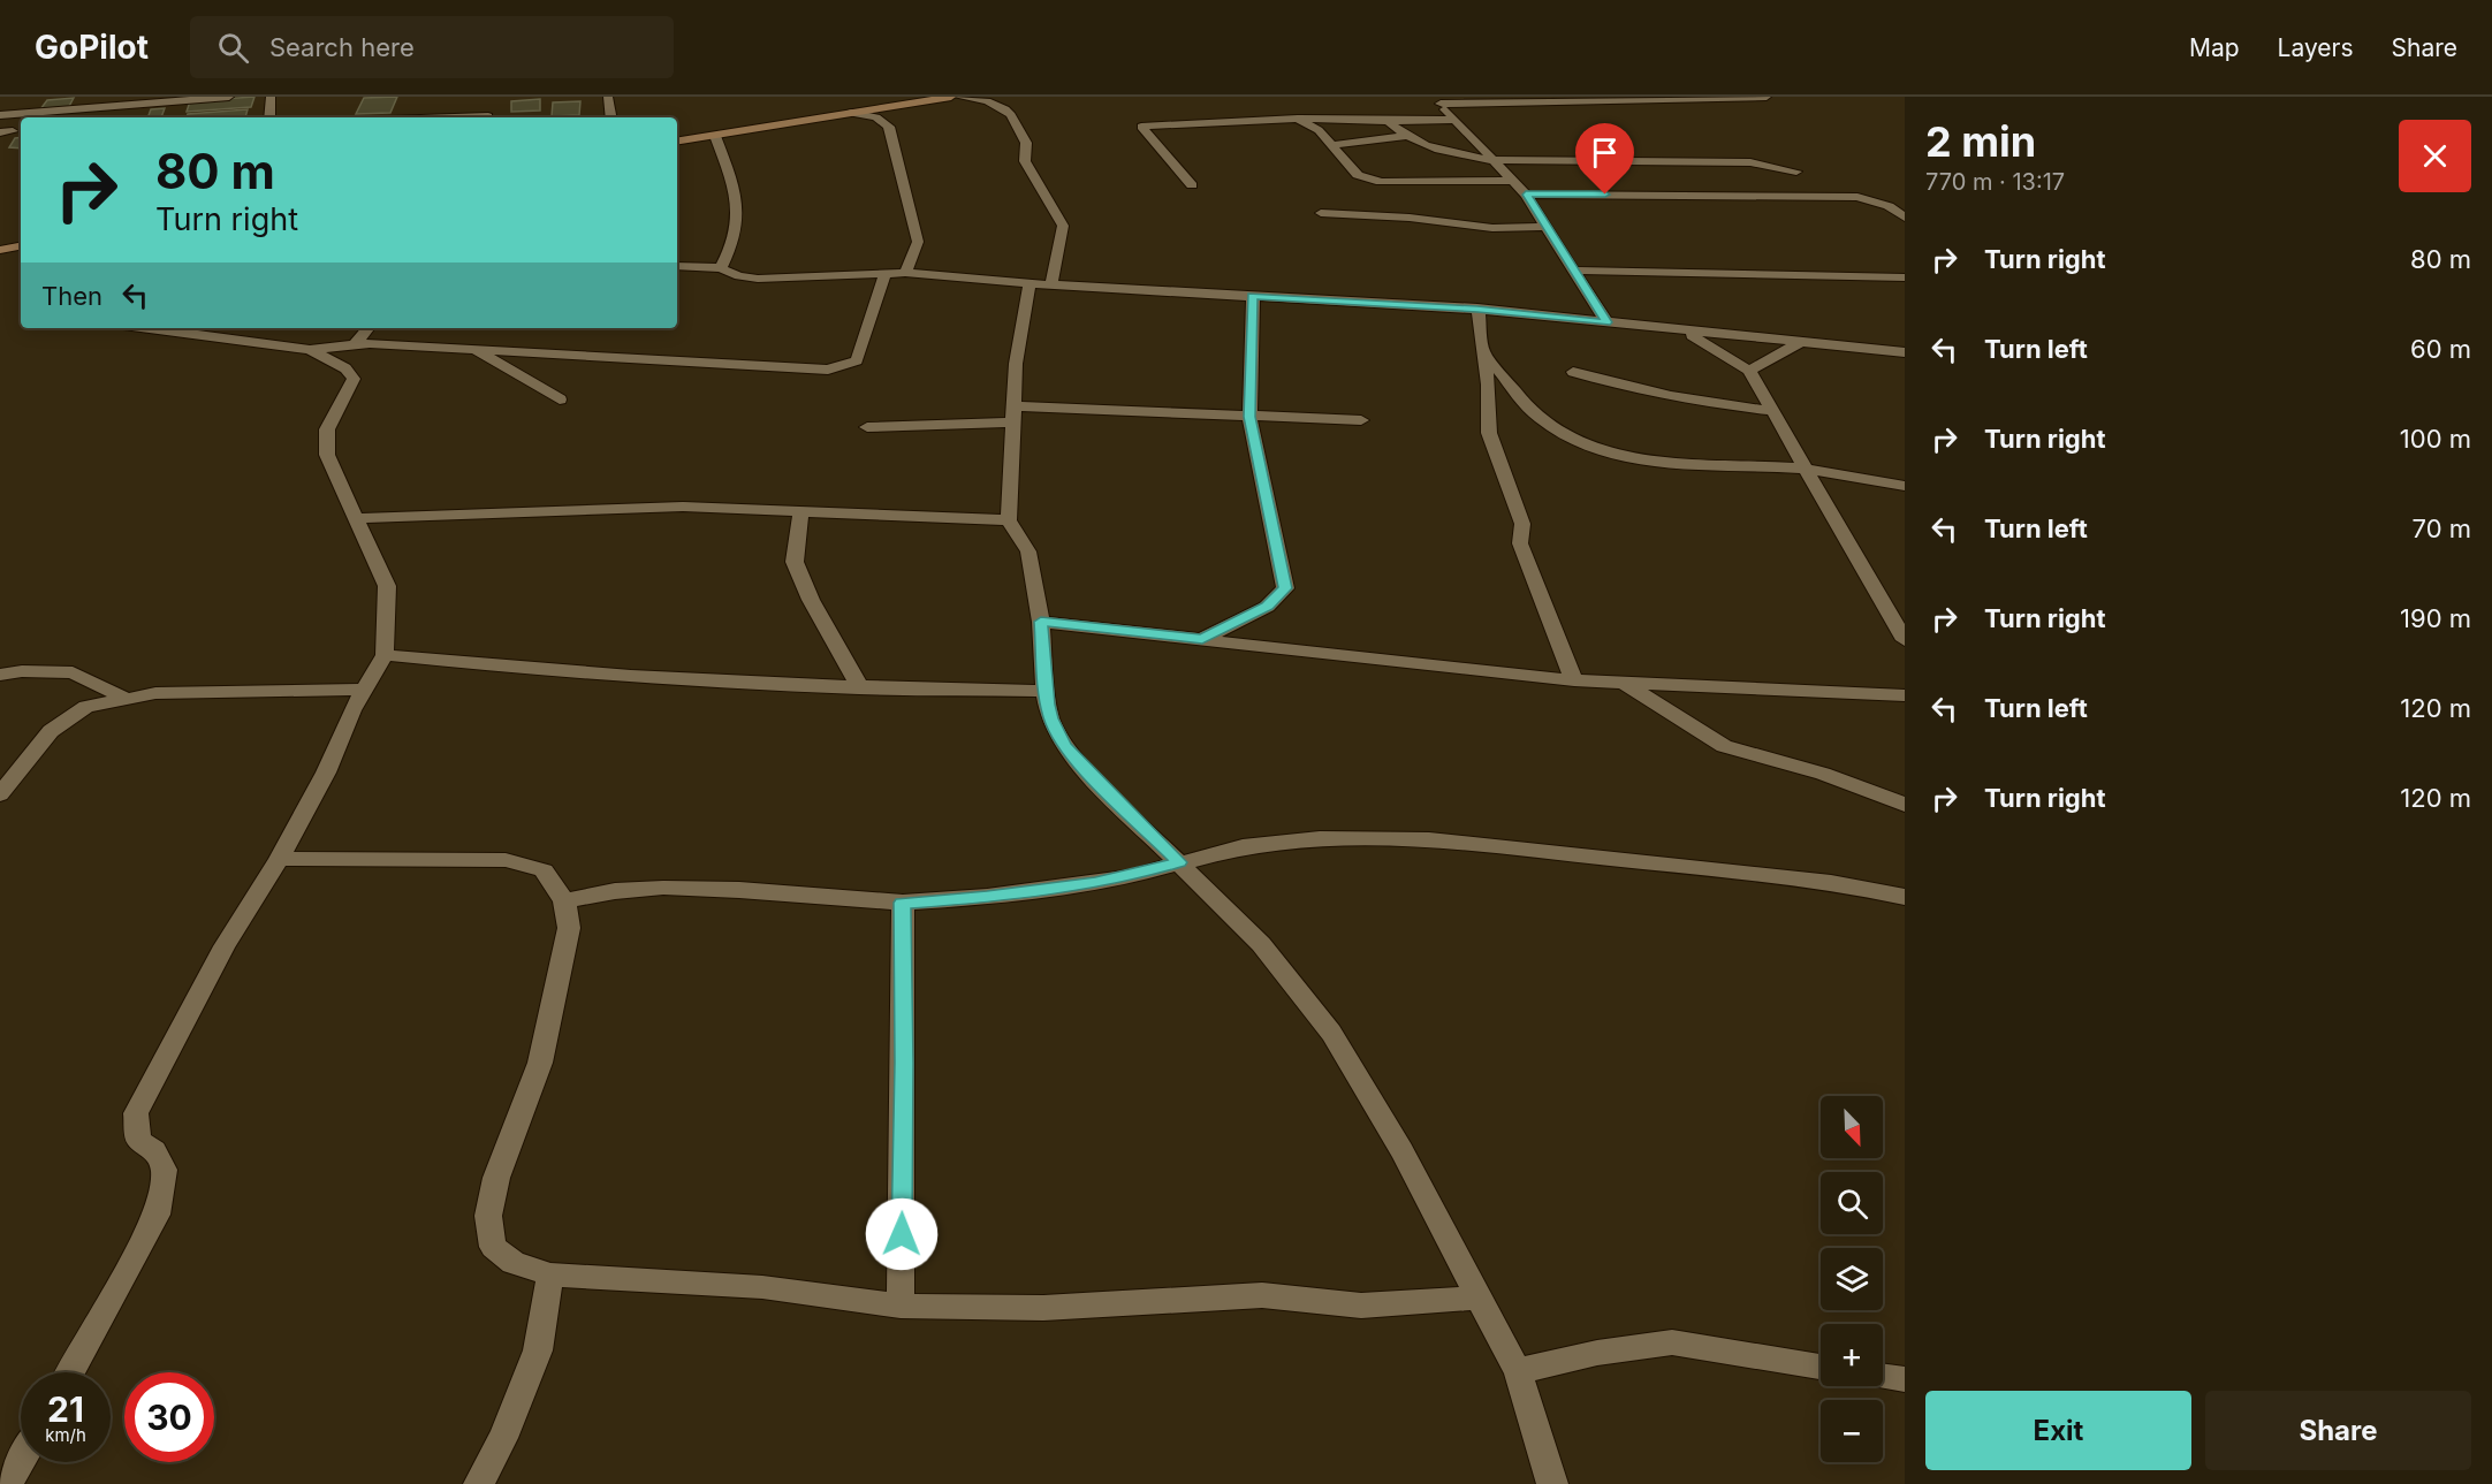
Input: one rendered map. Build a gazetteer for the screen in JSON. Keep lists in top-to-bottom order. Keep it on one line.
{"north":"bottom right","page":{"header":"GoPilot","search":"Search here","nav":["Map","Layers","Share"],"heading":["2 min","770 m · 13:17"],"turn":["80 m","Turn right"],"list":[{"name":"Turn right","value":"80 m"},{"name":"Turn left","value":"60 m"},{"name":"Turn right","value":"100 m"},{"name":"Turn left","value":"70 m"},{"name":"Turn right","value":"190 m"},{"name":"Turn left","value":"120 m"},{"name":"Turn right","value":"120 m"}],"then":"Then","map_buttons":["+","−"],"speed":"21 km/h","limit":"30","buttons":["Exit","Share"]}}
